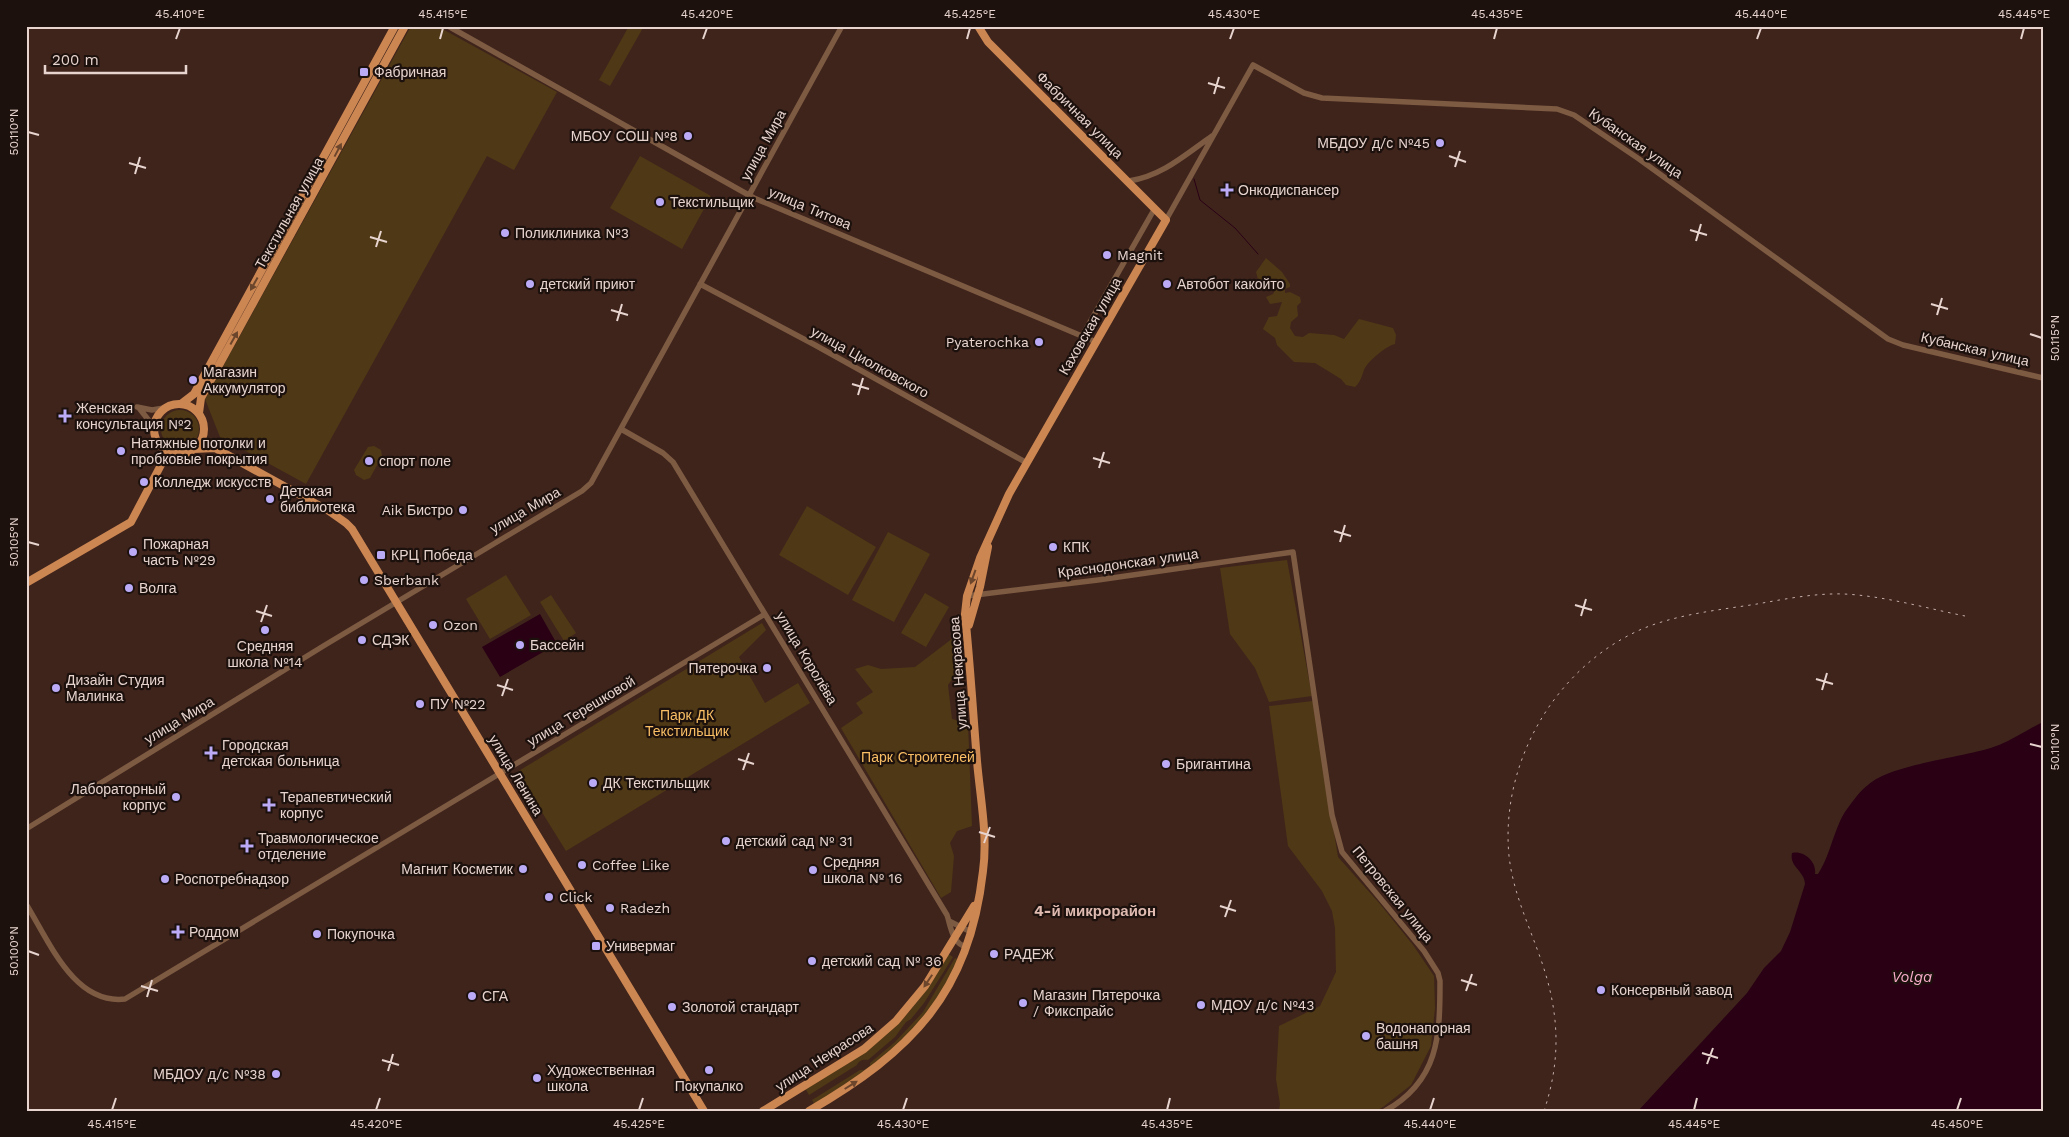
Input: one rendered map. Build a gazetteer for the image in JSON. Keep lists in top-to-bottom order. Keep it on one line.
{"streets":{"main road":["Фабричная улица","Текстильная улица","Каховская улица","улица Некрасова","улица Ленина"],"street":["Кубанская улица","улица Мира","улица Титова","улица Циолковского","Краснодонская улица","улица Королёва","улица Терешковой","Петровская улица"]},"crossings":[["Фабричная улица","Каховская улица"],["Кубанская улица","Каховская улица"],["улица Мира","улица Титова"],["улица Мира","улица Циолковского"],["улица Мира","улица Королёва"],["улица Мира","улица Ленина"],["улица Титова","Каховская улица"],["Каховская улица","улица Циолковского"],["Каховская улица","Краснодонская улица"],["Каховская улица","улица Некрасова"],["Краснодонская улица","улица Некрасова"],["Краснодонская улица","Петровская улица"],["улица Королёва","улица Некрасова"],["улица Королёва","улица Терешковой"],["улица Терешковой","улица Ленина"]],"districts":["4-й микрорайон"],"water":["Volga"],"parks":["Парк ДК Текстильщик","Парк Строителей"],"places":{"transit":["Фабричная","КРЦ Победа","Универмаг"],"other":["МБОУ СОШ №8","МБДОУ д/с №45","Текстильщик","Поликлиника №3","Magnit","детский приют","Автобот какойто","Pyaterochka","Магазин Аккумулятор","Натяжные потолки и пробковые покрытия","спорт поле","Колледж искусств","Детская библиотека","Aik Бистро","КПК","Пожарная часть №29","Sberbank","Волга","Ozon","Средняя школа №14","СДЭК","Бассейн","Пятерочка","Дизайн Студия Малинка","ПУ №22","Бригантина","ДК Текстильщик","Лабораторный корпус","детский сад № 31","Coffee Like","Магнит Косметик","Средняя школа № 16","Роспотребнадзор","Click","Radezh","Покупочка","РАДЕЖ","детский сад № 36","Консервный завод","СГА","Магазин Пятерочка / Фикспрайс","МДОУ д/с №43","Золотой стандарт","Водонапорная башня","Покупалко","МБДОУ д/с №38","Художественная школа"],"health":["Онкодиспансер","Женская консультация №2","Городская детская больница","Терапевтический корпус","Травмологическое отделение","Роддом"]},"scale_bar":"200 m","coordinates":["45.410°E","45.415°E","45.420°E","45.425°E","45.430°E","45.435°E","45.440°E","45.445°E","50.110°N","50.115°N","50.105°N","50.100°N","45.450°E"]}
